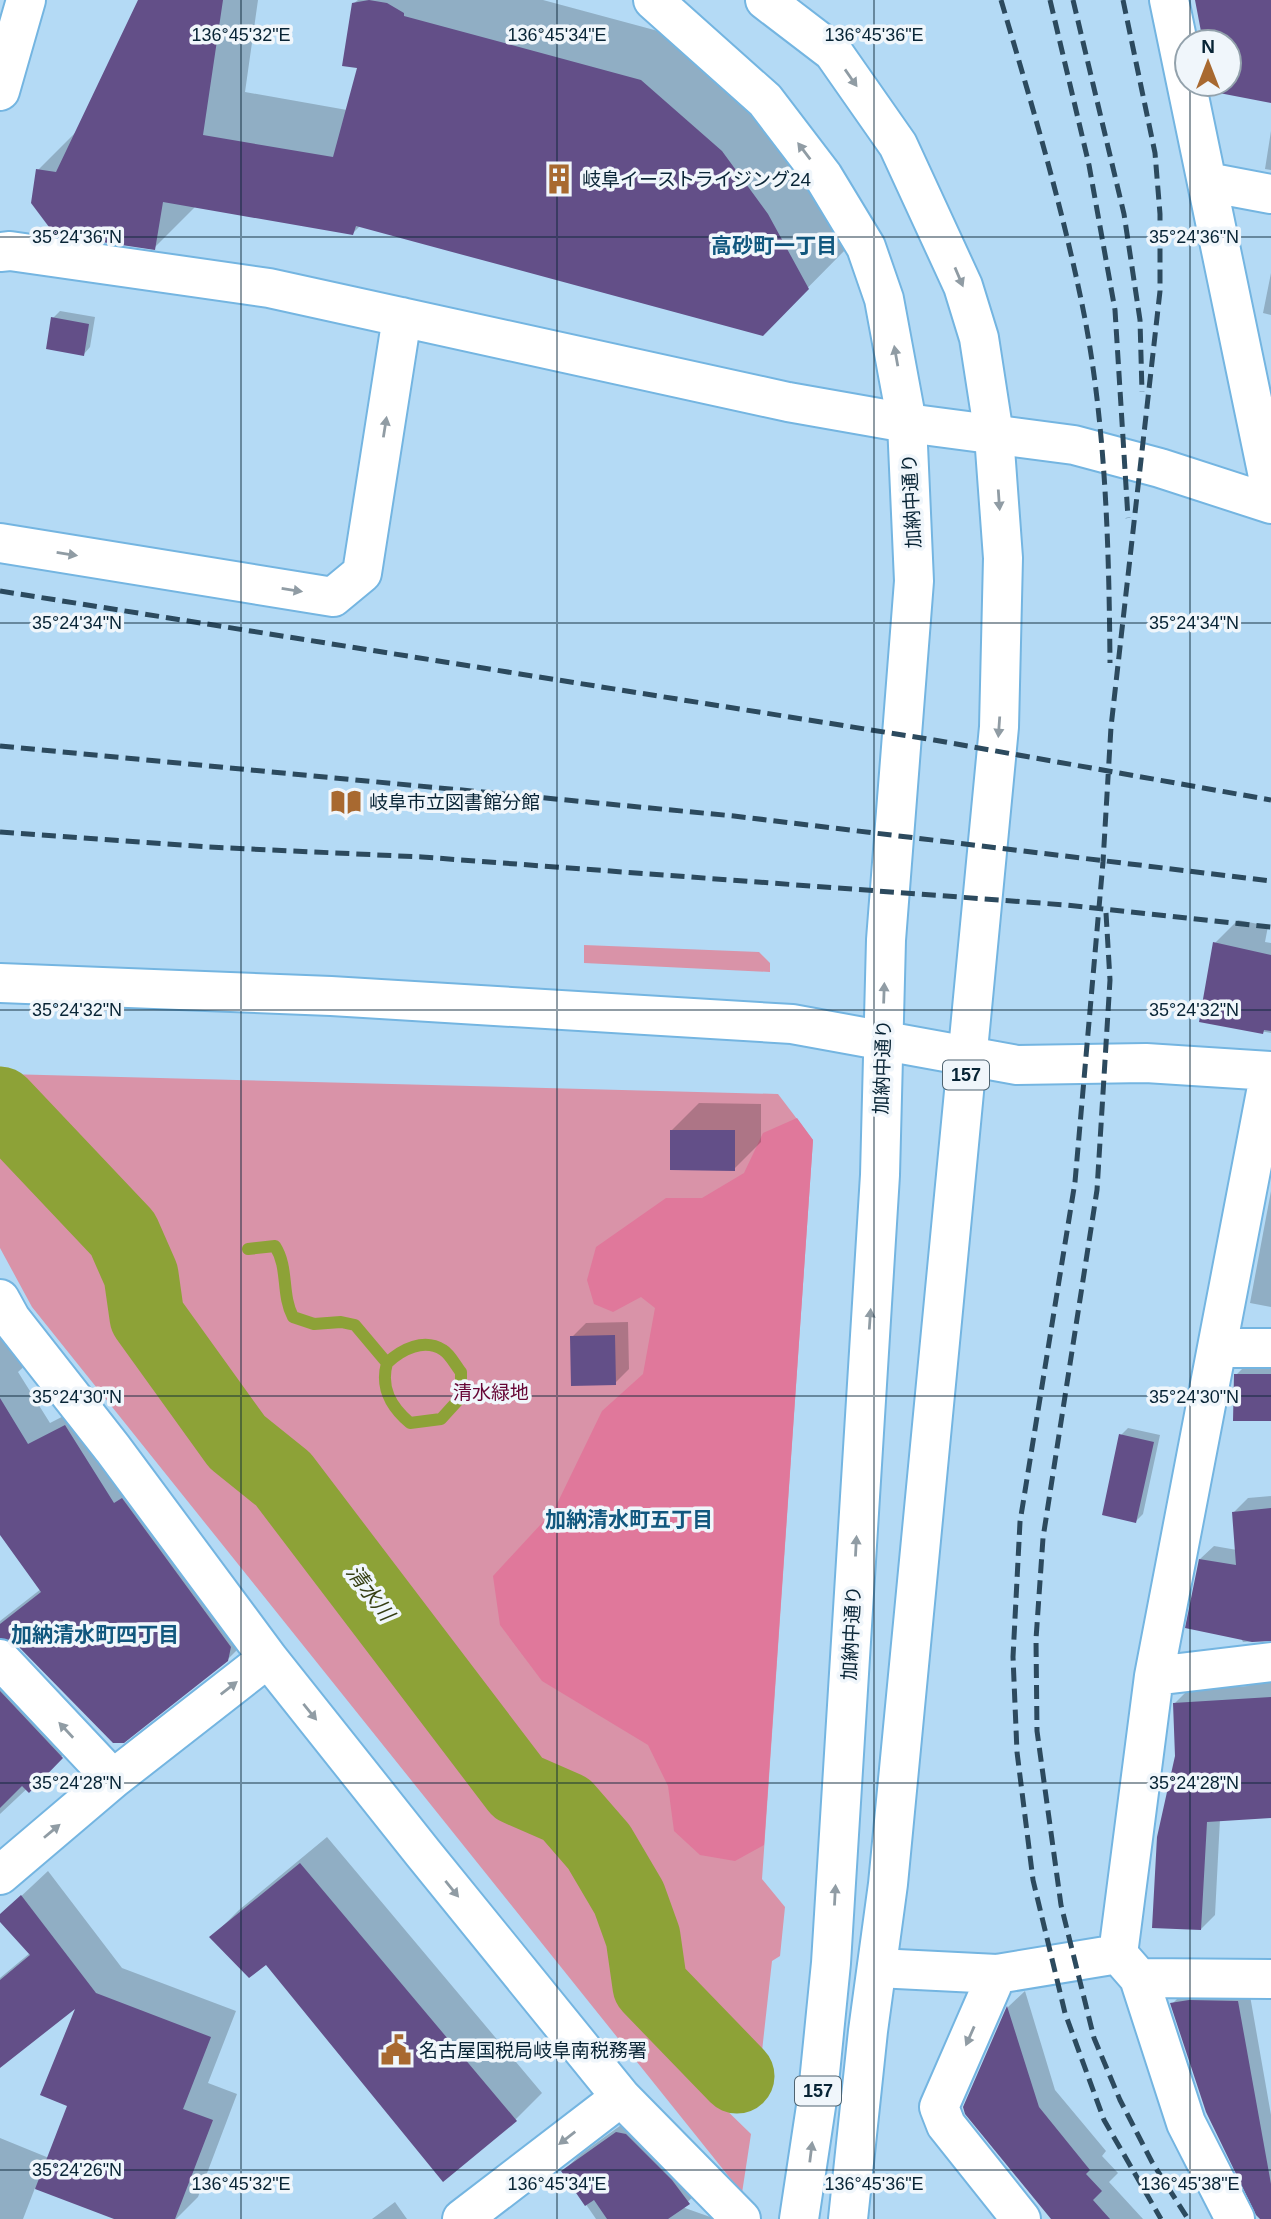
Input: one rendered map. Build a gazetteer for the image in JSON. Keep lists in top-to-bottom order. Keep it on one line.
{"streets":{"main road":["加納中通り","157"]},"districts":["高砂町一丁目","加納清水町五丁目","加納清水町四丁目"],"water":["清水川"],"parks":["清水緑地"],"places":{"building":["岐阜イーストライジング24"],"library":["岐阜市立図書館分館"],"public building":["名古屋国税局岐阜南税務署"]},"north":"top","coordinates":["136°45'32\"E","136°45'34\"E","136°45'36\"E","35°24'36\"N","35°24'34\"N","35°24'32\"N","35°24'30\"N","35°24'28\"N","35°24'26\"N","136°45'38\"E"]}
